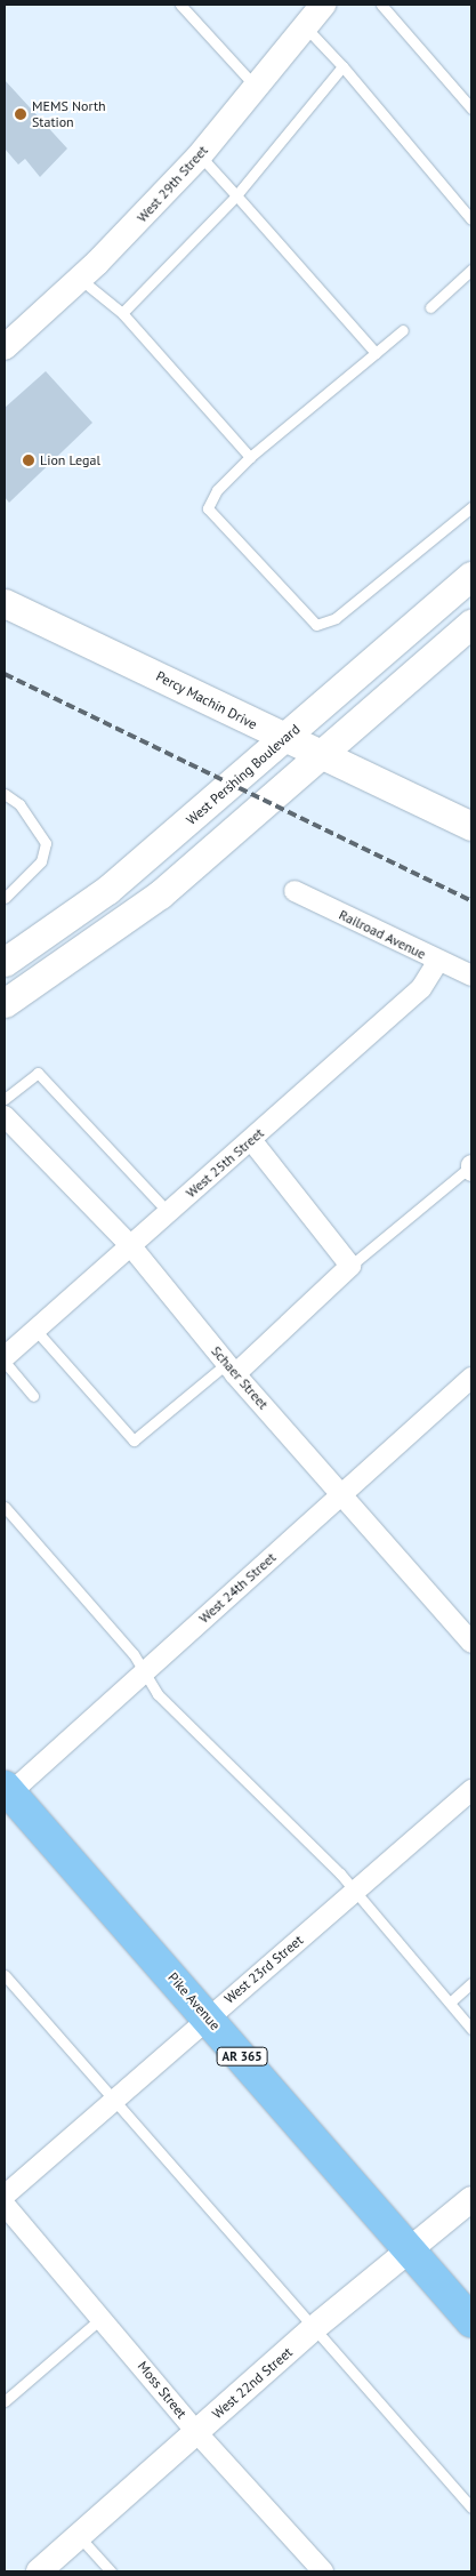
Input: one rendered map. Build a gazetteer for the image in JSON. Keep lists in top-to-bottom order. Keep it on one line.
{"streets":{"main road":["Percy Machin Drive","West Pershing Boulevard","Pike Avenue","AR 365"],"street":["West 29th Street","Railroad Avenue","West 25th Street","Schaer Street","West 24th Street","West 23rd Street","West 22nd Street","Moss Street"]},"crossings":[["Percy Machin Drive","West Pershing Boulevard"],["Railroad Avenue","West 25th Street"],["West 25th Street","Schaer Street"],["Schaer Street","West 24th Street"],["West 24th Street","Pike Avenue"],["West 23rd Street","Pike Avenue"],["Pike Avenue","West 22nd Street"],["West 22nd Street","Moss Street"]],"places":["MEMS North Station","Lion Legal"]}
